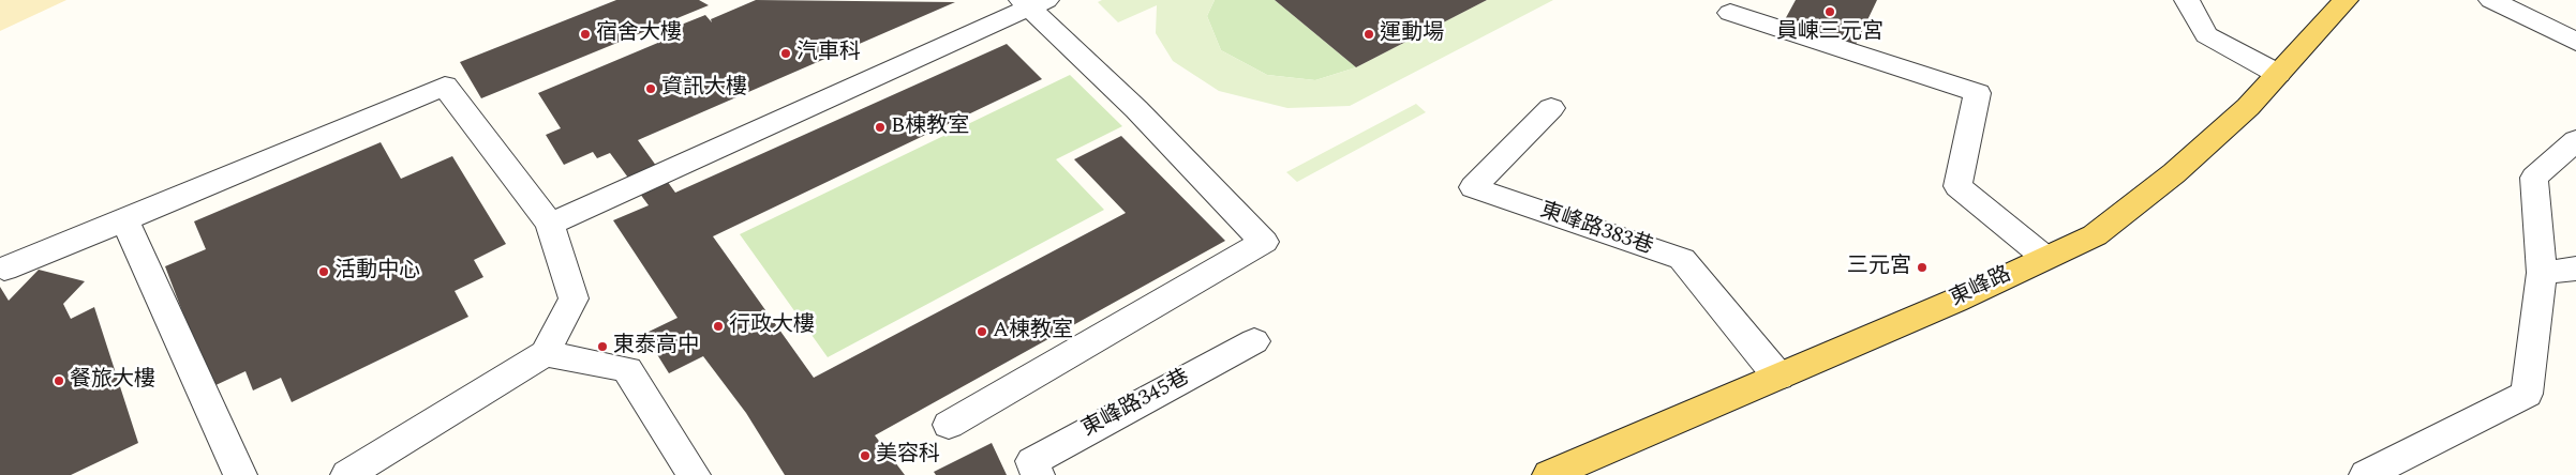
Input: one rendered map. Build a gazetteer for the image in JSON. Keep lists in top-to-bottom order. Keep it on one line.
{"streets":{"main road":["東峰路"],"lane":["東峰路383巷","東峰路345巷"]},"crossings":[["東峰路383巷","東峰路"]],"places":["員崠三元宮","宿舍大樓","運動場","汽車科","資訊大樓","B棟教室","三元宮","活動中心","行政大樓","A棟教室","東泰高中","餐旅大樓","美容科"]}
